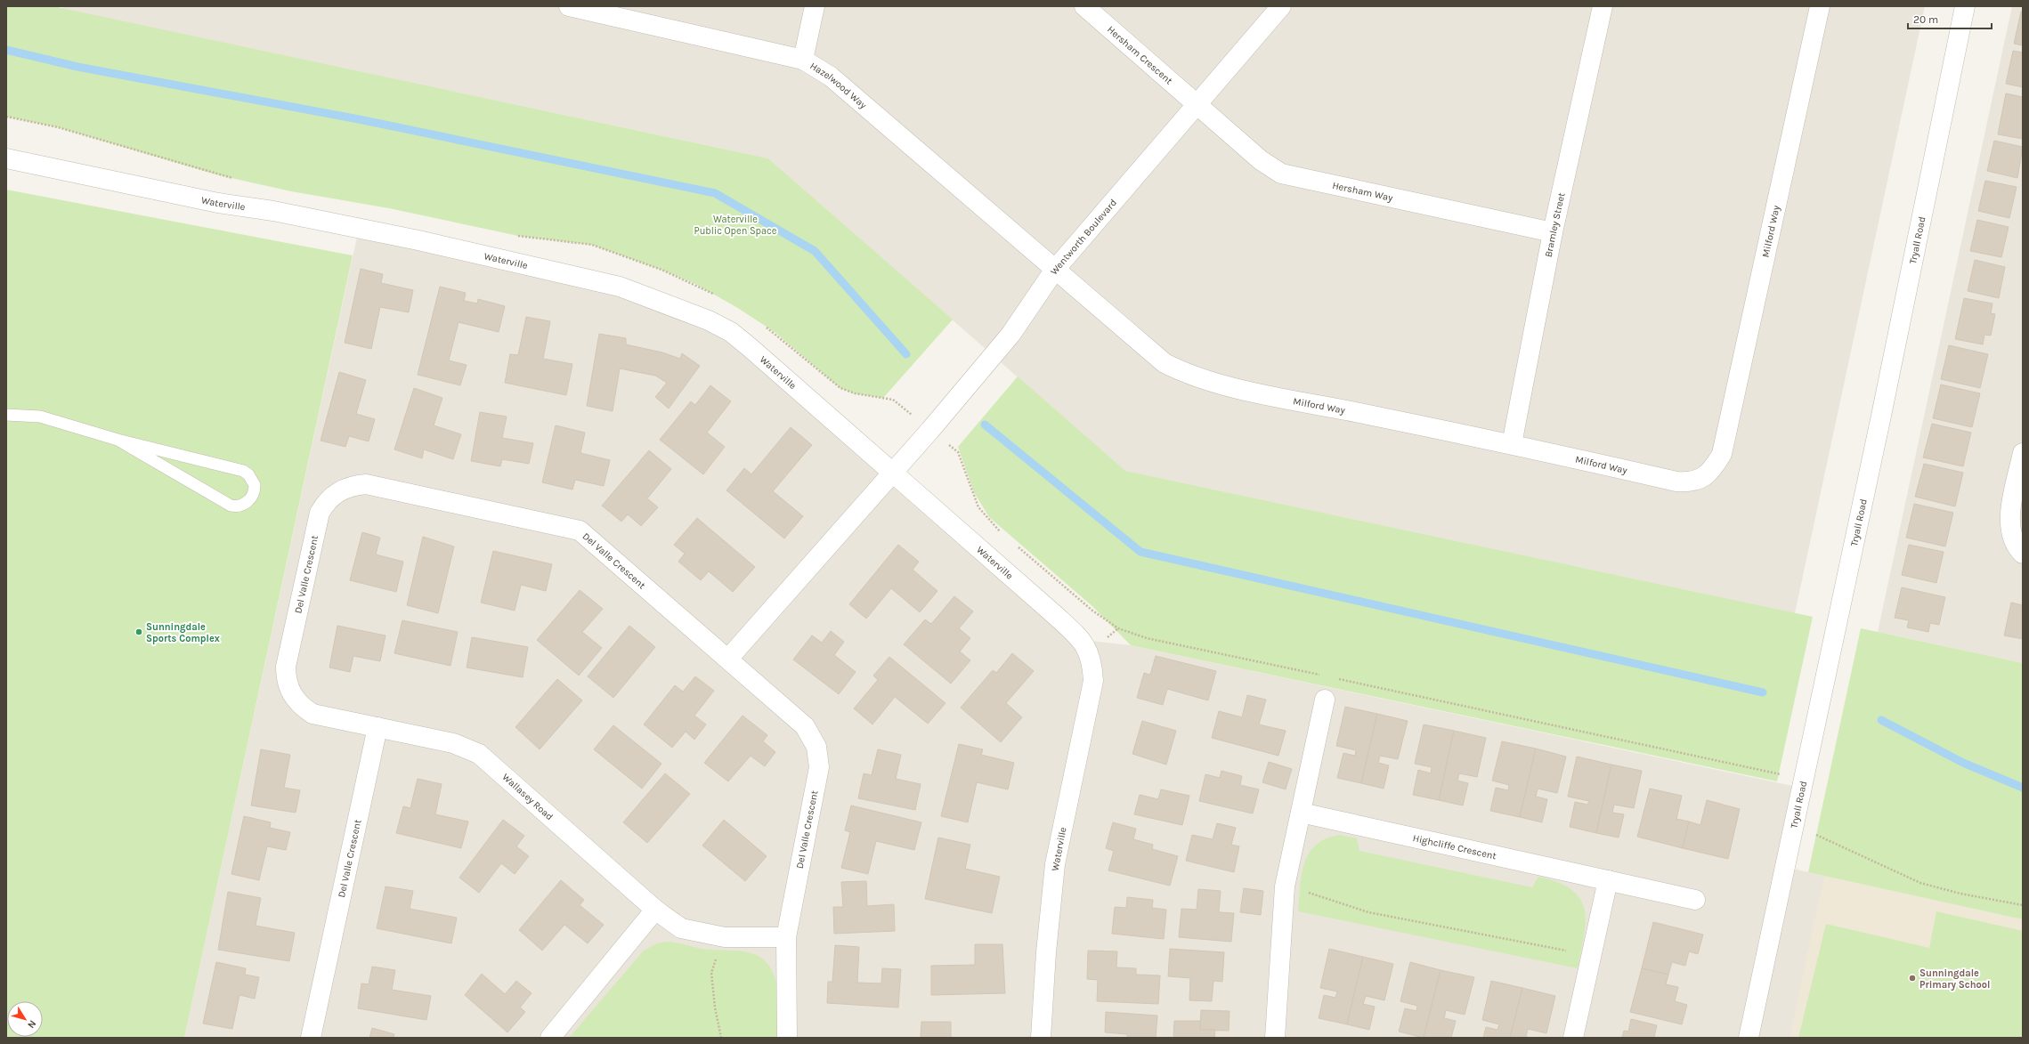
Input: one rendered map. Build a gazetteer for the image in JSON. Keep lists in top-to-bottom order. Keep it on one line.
{"streets":{"street":["Hersham Crescent","Hazelwood Way","Hersham Way","Waterville","Bramley Street","Milford Way","Wentworth Boulevard","Tryall Road","Del Valle Crescent","Wallasey Road","Highcliffe Crescent"]},"crossings":[["Hersham Crescent","Hersham Way"],["Hersham Crescent","Wentworth Boulevard"],["Hazelwood Way","Milford Way"],["Hazelwood Way","Wentworth Boulevard"],["Hersham Way","Bramley Street"],["Hersham Way","Wentworth Boulevard"],["Waterville","Wentworth Boulevard"],["Bramley Street","Milford Way"],["Milford Way","Wentworth Boulevard"],["Del Valle Crescent","Wallasey Road"]],"parks":["Waterville Public Open Space"],"places":["Sunningdale Sports Complex","Sunningdale Primary School"],"scale_bar":"20 m","north":"bottom right"}
